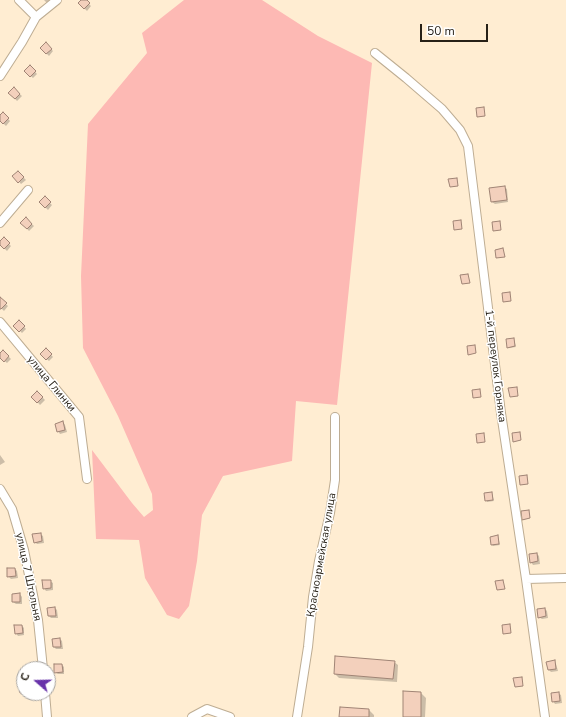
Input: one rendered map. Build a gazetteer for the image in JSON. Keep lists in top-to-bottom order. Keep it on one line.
{"streets":{"street":["1-й переулок Горняка","улица Глинки","Красноармейская улица","улица 7 Штольня"]},"scale_bar":"50 m","north":"left"}
